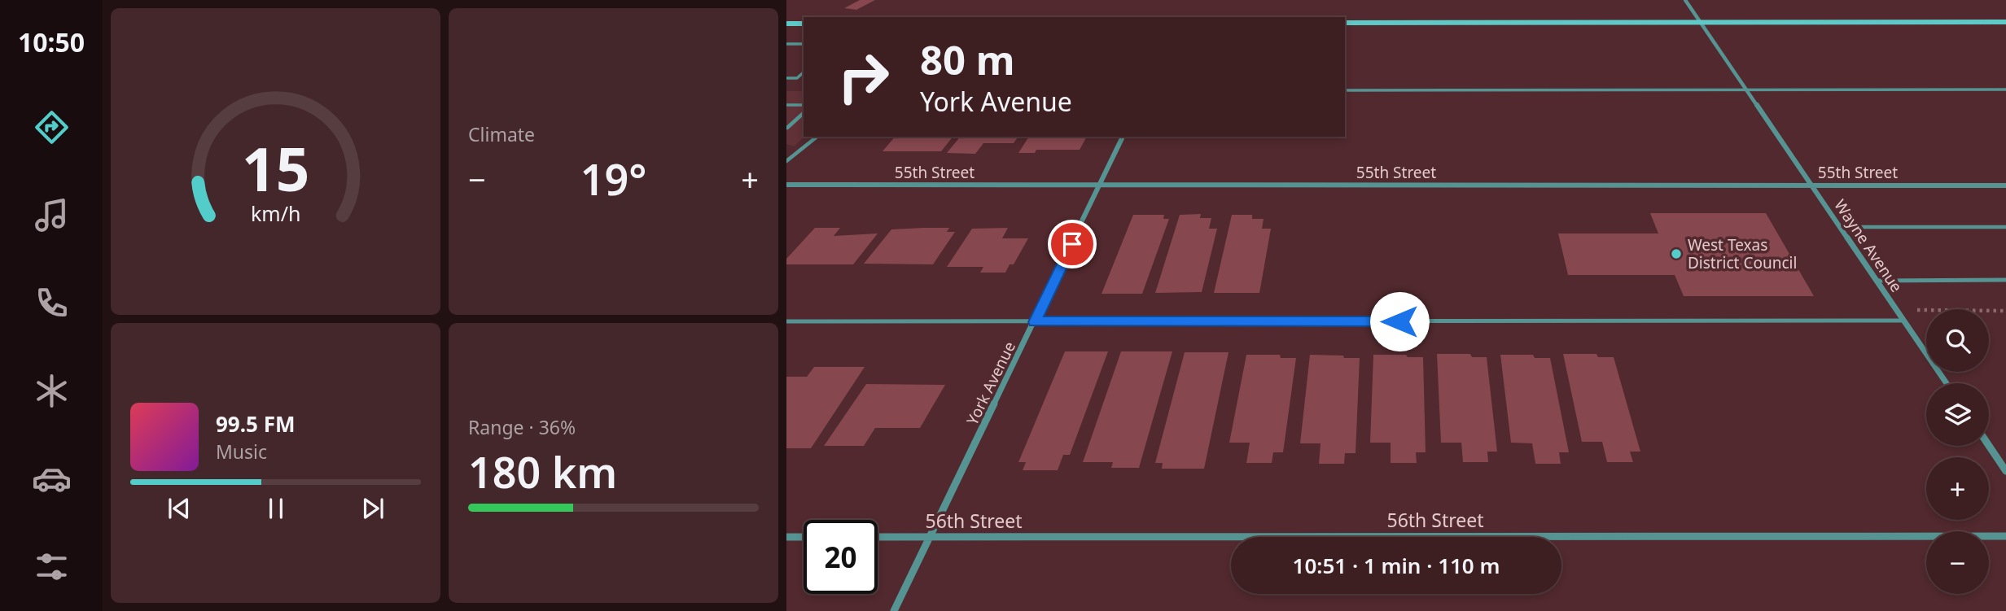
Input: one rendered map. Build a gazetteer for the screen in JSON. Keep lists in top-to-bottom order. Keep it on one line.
{"streets":{"street":["55th Street","Wayne Avenue","York Avenue","56th Street"]},"crossings":[["55th Street","Wayne Avenue"],["55th Street","York Avenue"],["York Avenue","56th Street"]],"places":["West Texas District Council"],"page":{"tabs":"10:50","tile":["Climate",["Range · 36%","180 km"]],"turn":["80 m","York Avenue"],"heat":["−","19°","+"],"map_buttons":["+","−"],"song":["99.5 FM","Music"],"limit":"20","trip":"10:51 · 1 min · 110 m","gauge":["15","km/h"]}}
